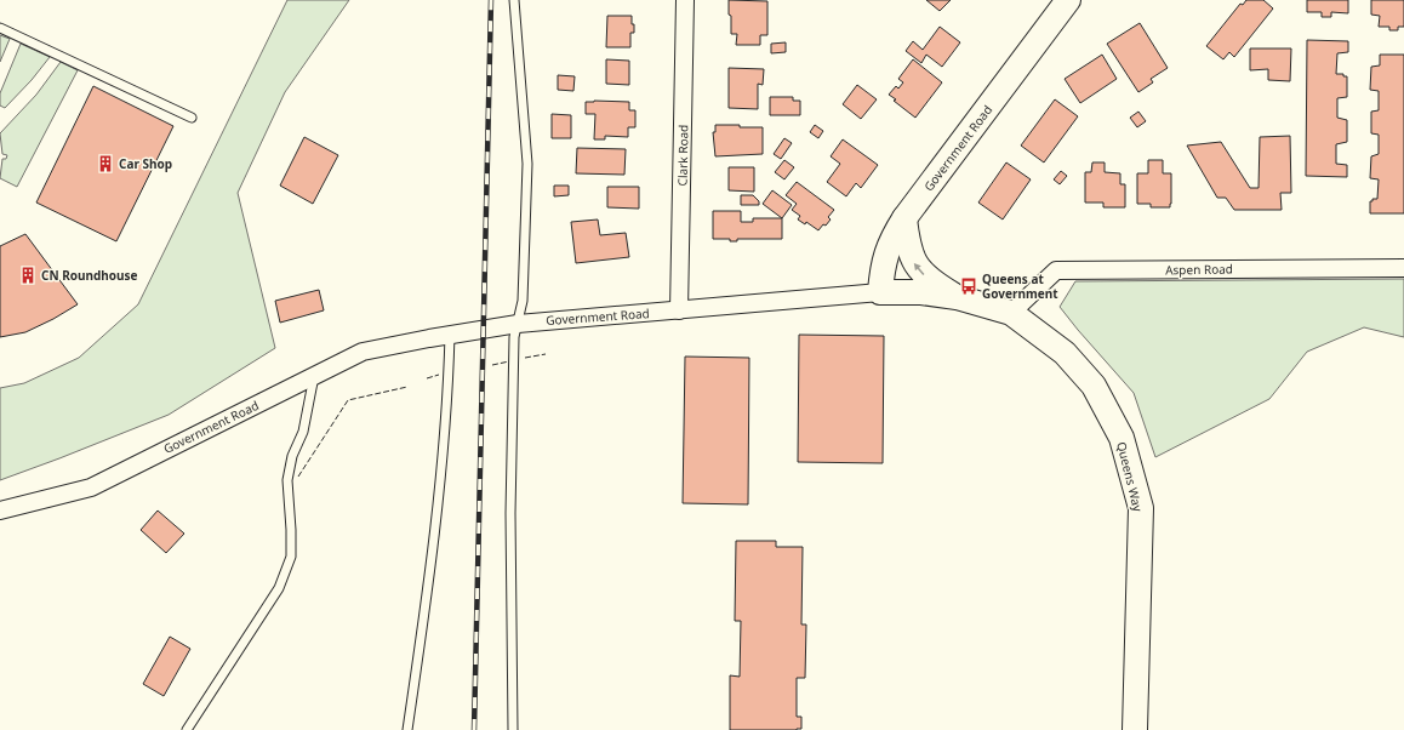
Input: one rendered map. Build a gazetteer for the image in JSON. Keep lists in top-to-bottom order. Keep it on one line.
{"streets":{"street":["Government Road","Clark Road","Aspen Road","Queens Way"]},"crossings":[["Government Road","Clark Road"],["Government Road","Queens Way"],["Aspen Road","Queens Way"]],"places":{"building":["Car Shop","CN Roundhouse"],"bus stop":["Queens at Government"]}}
